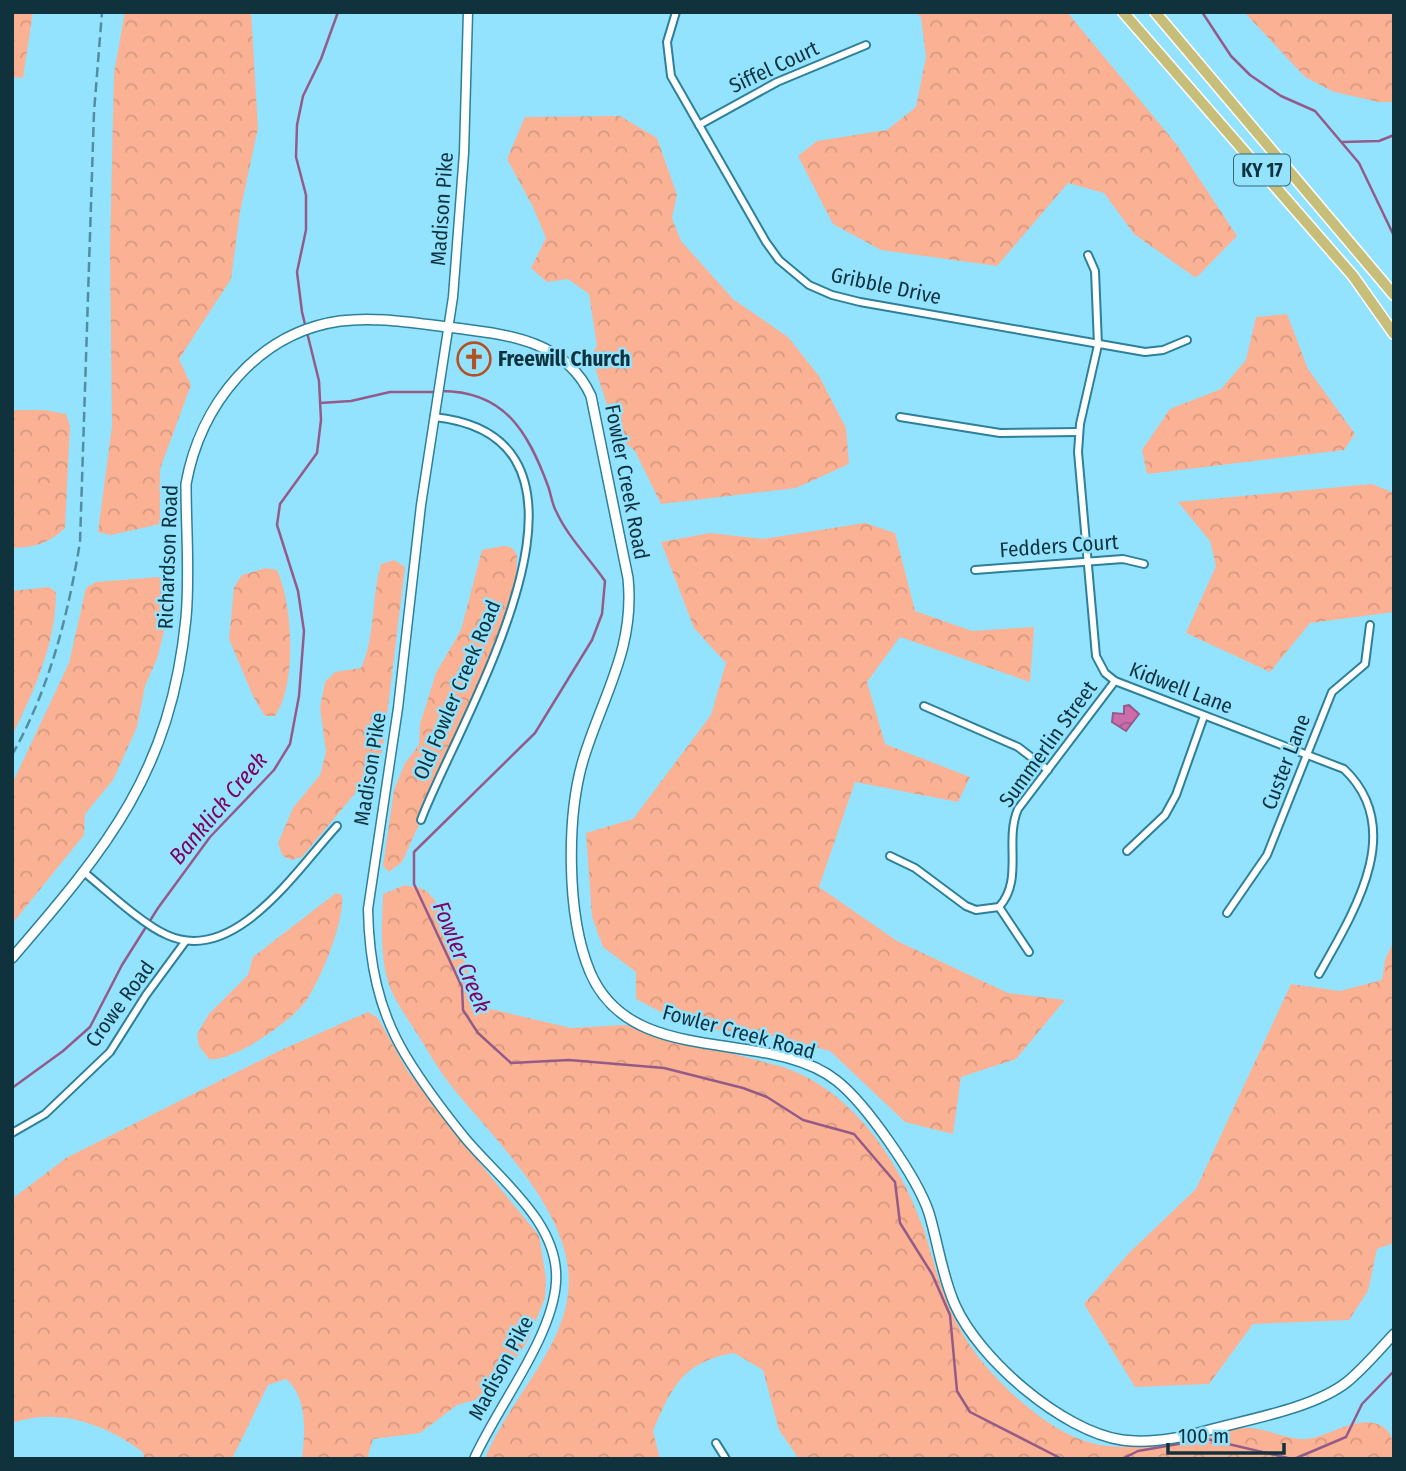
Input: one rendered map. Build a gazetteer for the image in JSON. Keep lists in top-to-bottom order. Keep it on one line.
{"streets":{"main road":["KY 17","Fowler Creek Road","Richardson Road"],"street":["Siffel Court","Madison Pike","Gribble Drive","Fedders Court","Kidwell Lane","Old Fowler Creek Road","Summerlin Street","Custer Lane","Crowe Road"]},"crossings":[["Siffel Court","Gribble Drive"],["Madison Pike","Fowler Creek Road"],["Madison Pike","Richardson Road"],["Madison Pike","Old Fowler Creek Road"],["Gribble Drive","Kidwell Lane"],["Fowler Creek Road","Richardson Road"],["Fedders Court","Kidwell Lane"],["Kidwell Lane","Summerlin Street"],["Kidwell Lane","Custer Lane"]],"water":["Banklick Creek","Fowler Creek"],"places":{"church":["Freewill Church"]},"scale_bar":"100 m"}
